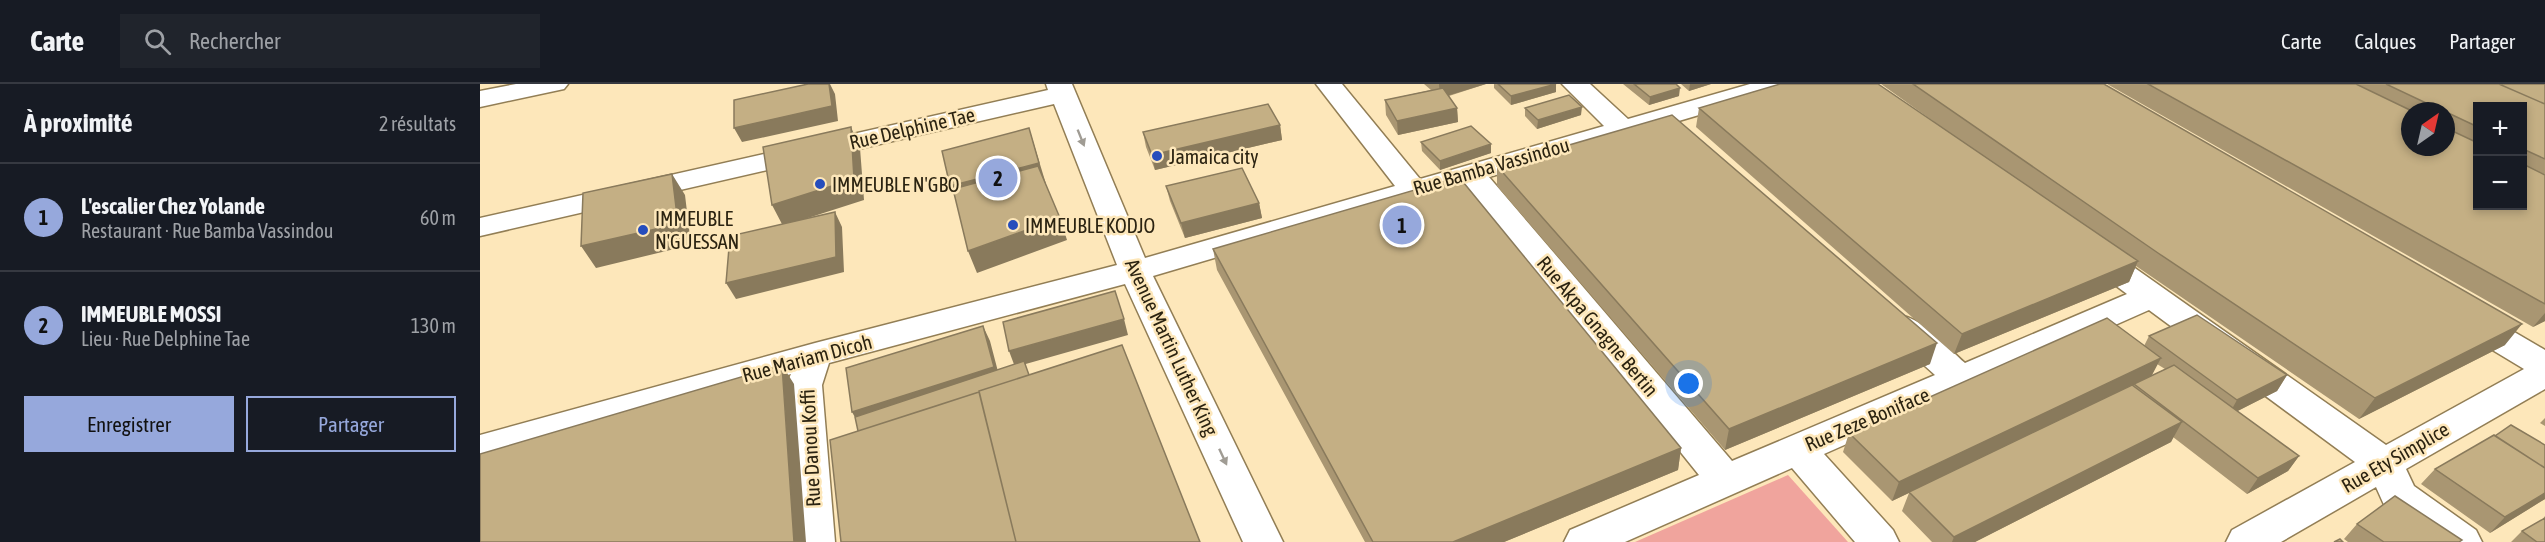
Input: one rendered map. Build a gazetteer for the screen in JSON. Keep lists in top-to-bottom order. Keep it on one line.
{"streets":{"street":["Rue Delphine Tae","Rue Bamba Vassindou","Rue Akpa Gnagne Bertin","Avenue Martin Luther King","Rue Mariam Dicoh","Rue Zeze Boniface","Rue Danou Koffi","Rue Ety Simplice"]},"crossings":[["Rue Delphine Tae","Avenue Martin Luther King"],["Rue Bamba Vassindou","Rue Akpa Gnagne Bertin"],["Rue Bamba Vassindou","Avenue Martin Luther King"],["Rue Bamba Vassindou","Rue Mariam Dicoh"],["Rue Akpa Gnagne Bertin","Rue Zeze Boniface"],["Avenue Martin Luther King","Rue Mariam Dicoh"],["Rue Mariam Dicoh","Rue Danou Koffi"]],"one_way":["Avenue Martin Luther King"],"places":["Jamaica city","IMMEUBLE N'GBO","IMMEUBLE KODJO","IMMEUBLE N'GUESSAN"],"north":"top right","page":{"header":"Carte","search":"Rechercher","nav":["Carte","Calques","Partager"],"heading":["À proximité","2 résultats"],"map_buttons":["+","−"],"pins":["2","1"],"list":[{"mark":"1","name":"L'escalier Chez Yolande","note":"Restaurant · Rue Bamba Vassindou","value":"60 m"},{"mark":"2","name":"IMMEUBLE MOSSI","note":"Lieu · Rue Delphine Tae","value":"130 m"}],"buttons":["Enregistrer","Partager"]}}
